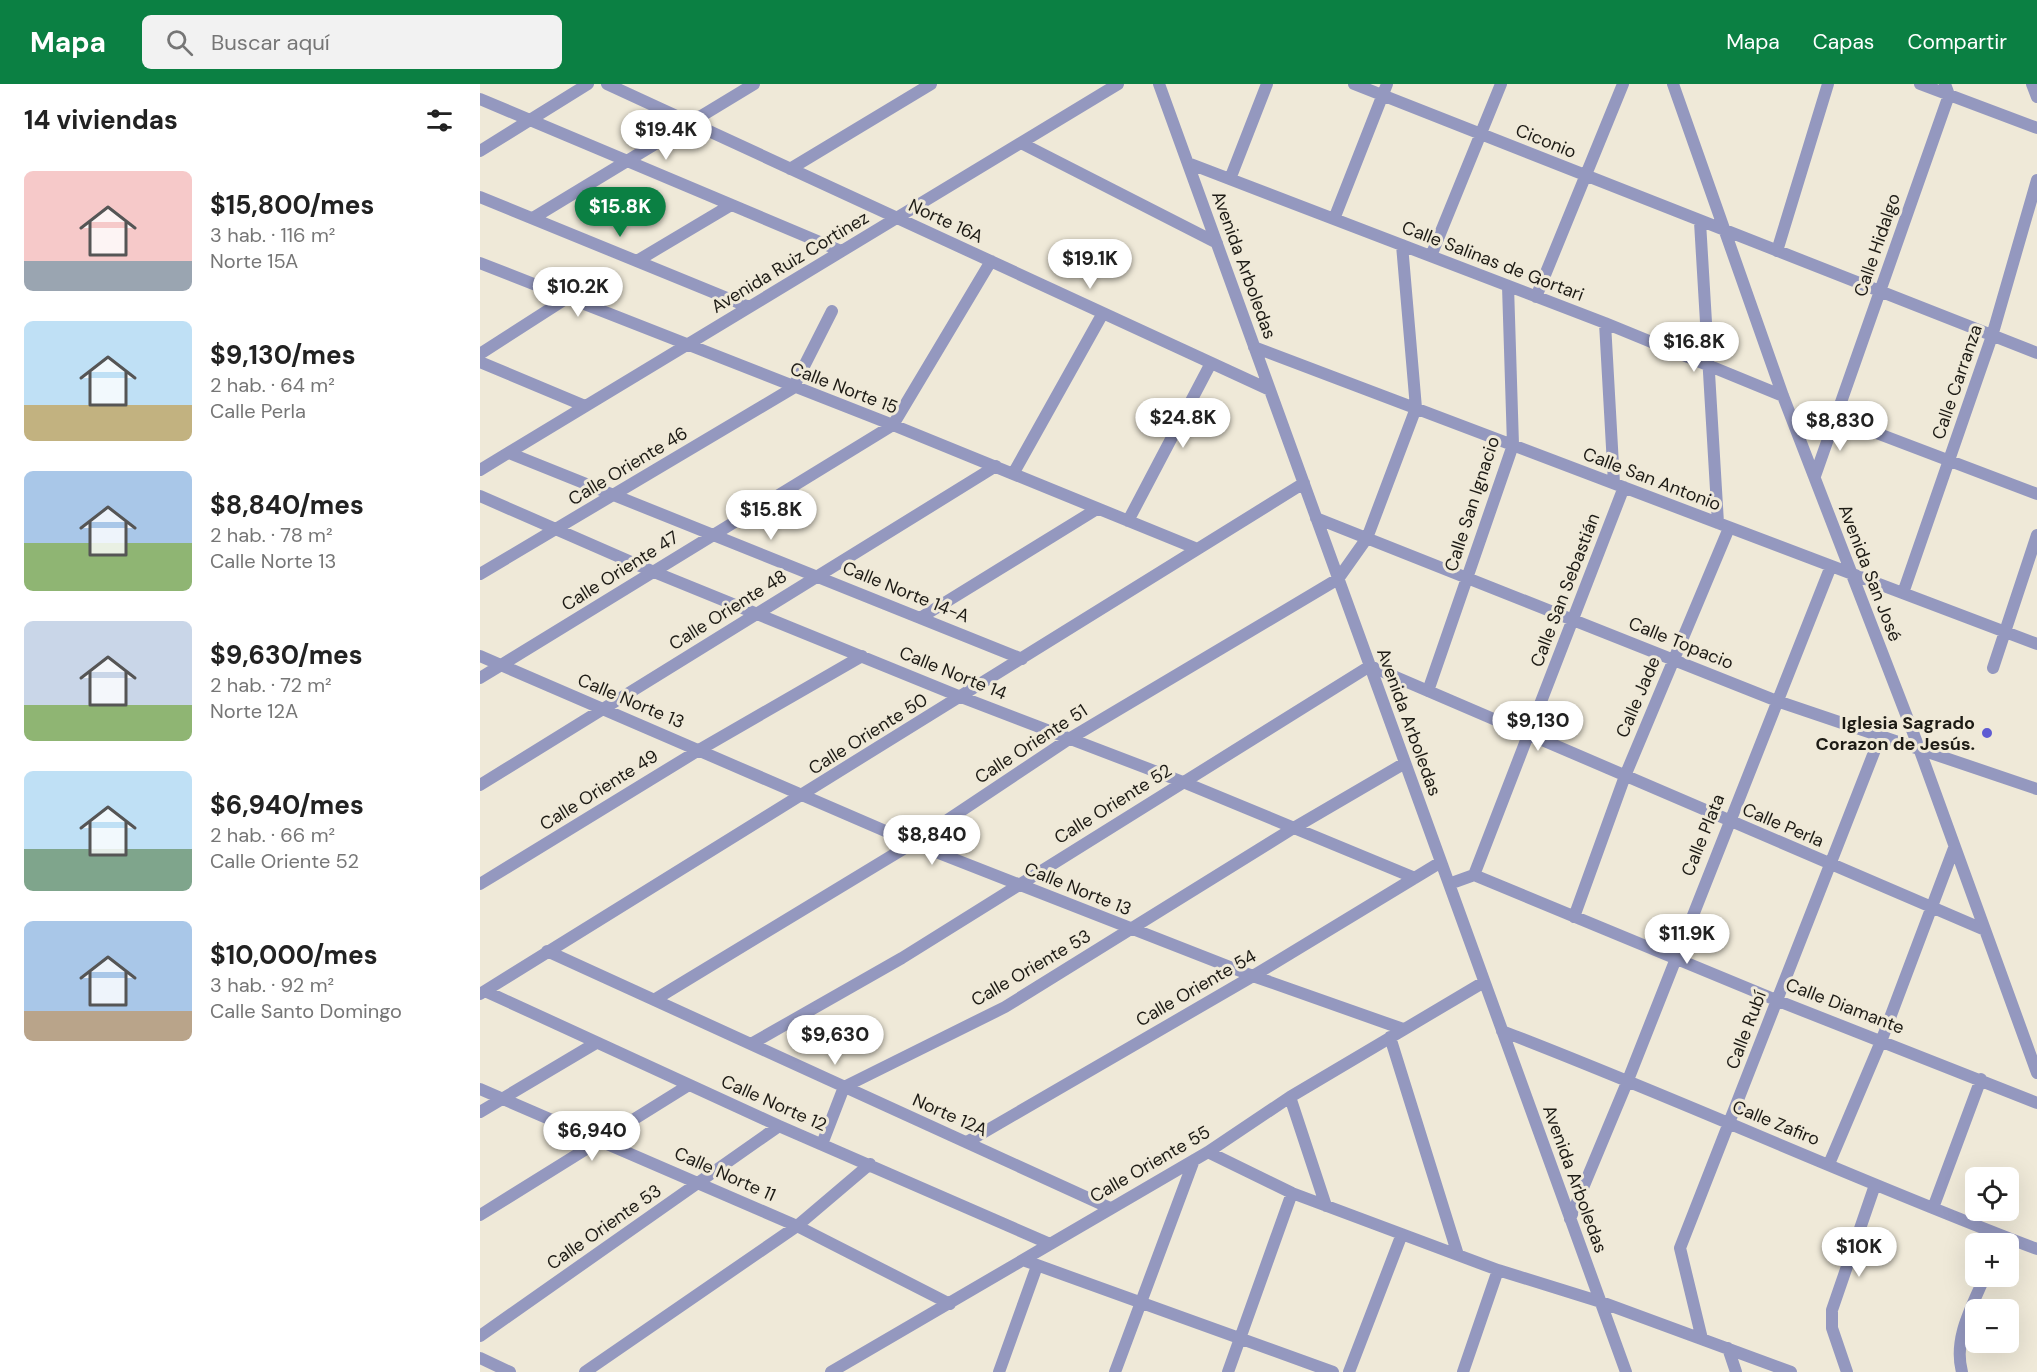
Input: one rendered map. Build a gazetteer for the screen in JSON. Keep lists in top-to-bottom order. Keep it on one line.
{"streets":{"street":["Ciconio","Norte 16A","Calle Hidalgo","Calle Salinas de Gortari","Avenida Ruiz Cortinez","Avenida Arboledas","Calle Carranza","Calle Norte 15","Calle Oriente 46","Calle San Antonio","Calle San Ignacio","Calle Oriente 47","Avenida San José","Calle San Sebastián","Calle Norte 14-A","Calle Oriente 48","Calle Topacio","Calle Norte 14","Calle Jade","Calle Norte 13","Calle Oriente 50","Calle Oriente 51","Calle Oriente 49","Calle Oriente 52","Calle Perla","Calle Plata","Calle Oriente 53","Calle Oriente 54","Calle Diamante","Calle Rubí","Calle Norte 12","Norte 12A","Calle Zafiro","Calle Oriente 55","Calle Norte 11"]},"crossings":[["Ciconio","Calle Hidalgo"],["Ciconio","Calle Carranza"],["Ciconio","Avenida San José"],["Ciconio","Calle Jade"],["Norte 16A","Avenida Ruiz Cortinez"],["Norte 16A","Avenida Arboledas"],["Norte 16A","Calle Oriente 47"],["Calle Hidalgo","Avenida San José"],["Calle Salinas de Gortari","Avenida Arboledas"],["Calle Salinas de Gortari","Calle San Ignacio"],["Calle Salinas de Gortari","Avenida San José"],["Calle Salinas de Gortari","Calle San Sebastián"],["Calle Salinas de Gortari","Calle Jade"],["Avenida Ruiz Cortinez","Calle Norte 15"],["Avenida Ruiz Cortinez","Calle Norte 14-A"],["Avenida Arboledas","Calle San Antonio"],["Avenida Arboledas","Calle Topacio"],["Avenida Arboledas","Calle Oriente 50"],["Avenida Arboledas","Calle Oriente 51"],["Avenida Arboledas","Calle Oriente 52"],["Avenida Arboledas","Calle Perla"],["Avenida Arboledas","Calle Plata"],["Avenida Arboledas","Calle Oriente 53"],["Avenida Arboledas","Calle Oriente 54"],["Avenida Arboledas","Calle Zafiro"],["Avenida Arboledas","Calle Oriente 55"],["Calle Carranza","Calle San Antonio"],["Calle Norte 15","Calle Oriente 46"],["Calle Norte 15","Calle Oriente 47"],["Calle Norte 15","Calle Oriente 48"],["Calle Norte 15","Calle Oriente 50"],["Calle Oriente 46","Calle Norte 14-A"],["Calle Oriente 46","Calle Norte 14"],["Calle San Antonio","Calle San Ignacio"],["Calle San Antonio","Avenida San José"],["Calle San Antonio","Calle San Sebastián"],["Calle San Antonio","Calle Jade"],["Calle San Antonio","Calle Plata"],["Calle San Ignacio","Calle Topacio"],["Calle San Ignacio","Calle Perla"],["Calle Oriente 47","Calle Norte 14-A"],["Calle Oriente 47","Calle Norte 14"],["Calle Oriente 47","Calle Norte 13"],["Avenida San José","Calle Topacio"],["Avenida San José","Calle Perla"],["Calle San Sebastián","Calle Topacio"],["Calle San Sebastián","Calle Perla"],["Calle San Sebastián","Calle Diamante"],["Calle Norte 14-A","Calle Oriente 48"],["Calle Norte 14-A","Calle Oriente 50"],["Calle Oriente 48","Calle Norte 14"],["Calle Oriente 48","Calle Norte 13"],["Calle Topacio","Calle Jade"],["Calle Topacio","Calle Plata"],["Calle Topacio","Calle Rubí"],["Calle Norte 14","Calle Oriente 50"],["Calle Norte 14","Calle Oriente 51"],["Calle Norte 14","Calle Oriente 49"],["Calle Norte 14","Calle Oriente 52"],["Calle Norte 14","Calle Oriente 53"],["Calle Norte 14","Calle Oriente 54"],["Calle Jade","Calle Perla"],["Calle Jade","Calle Diamante"],["Calle Norte 13","Calle Oriente 50"],["Calle Norte 13","Calle Oriente 51"],["Calle Norte 13","Calle Oriente 49"],["Calle Norte 13","Calle Oriente 52"],["Calle Norte 13","Calle Oriente 53"],["Calle Norte 13","Calle Oriente 54"],["Calle Norte 13","Calle Oriente 55"],["Calle Oriente 50","Calle Norte 12"],["Calle Oriente 50","Norte 12A"],["Calle Oriente 51","Norte 12A"],["Calle Oriente 52","Calle Perla"],["Calle Oriente 52","Norte 12A"],["Calle Perla","Calle Plata"],["Calle Perla","Calle Rubí"],["Calle Plata","Calle Diamante"],["Calle Plata","Calle Zafiro"],["Calle Oriente 53","Calle Norte 12"],["Calle Oriente 53","Norte 12A"],["Calle Oriente 53","Calle Norte 11"],["Calle Oriente 54","Norte 12A"],["Calle Diamante","Calle Rubí"],["Calle Rubí","Calle Zafiro"],["Calle Norte 12","Calle Oriente 55"],["Norte 12A","Calle Oriente 55"],["Calle Oriente 55","Calle Norte 11"]],"places":["Iglesia Sagrado Corazon de Jesús."],"page":{"header":"Mapa","search":"Buscar aquí","nav":["Mapa","Capas","Compartir"],"heading":"14 viviendas","price":["$19.4K","$15.8K","$19.1K","$10.2K","$16.8K","$24.8K","$8,830","$15.8K","$9,130","$8,840","$11.9K","$9,630","$6,940","$10K"],"list":[{"name":"$15,800/mes","note":"3 hab. · 116 m² · Norte 15A"},{"name":"$9,130/mes","note":"2 hab. · 64 m² · Calle Perla"},{"name":"$8,840/mes","note":"2 hab. · 78 m² · Calle Norte 13"},{"name":"$9,630/mes","note":"2 hab. · 72 m² · Norte 12A"},{"name":"$6,940/mes","note":"2 hab. · 66 m² · Calle Oriente 52"},{"name":"$10,000/mes","note":"3 hab. · 92 m² · Calle Santo Domingo"}],"map_buttons":["+","−"]}}
